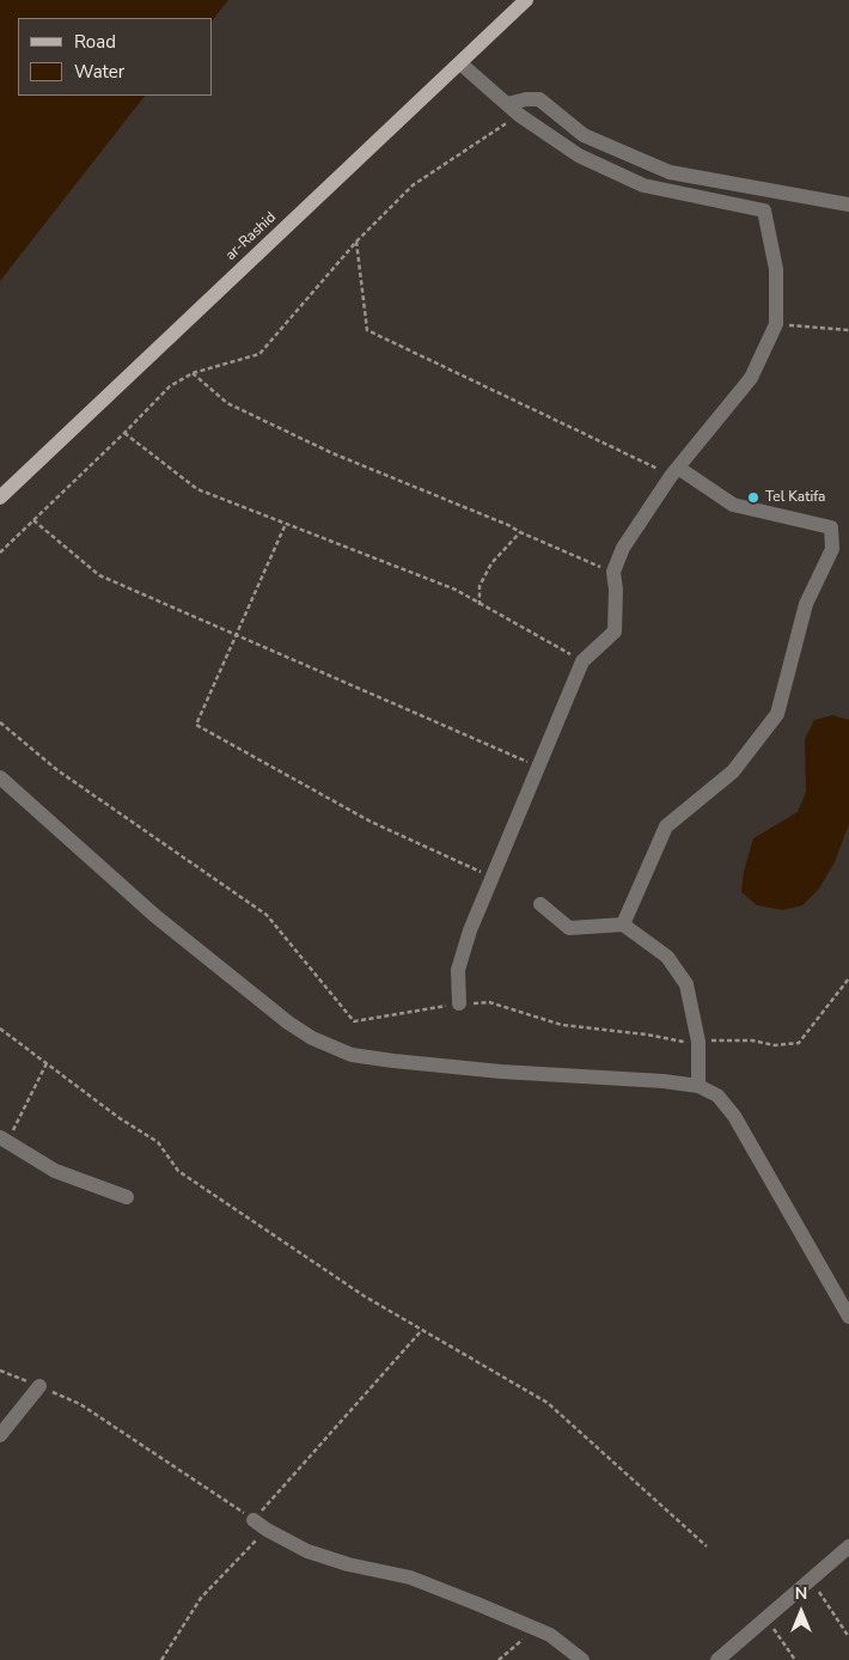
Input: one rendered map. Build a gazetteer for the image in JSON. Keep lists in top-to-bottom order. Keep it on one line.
{"streets":{"main road":["ar-Rashid"]},"places":["Tel Katifa"],"legend":["Road","Water"],"north":"top"}
